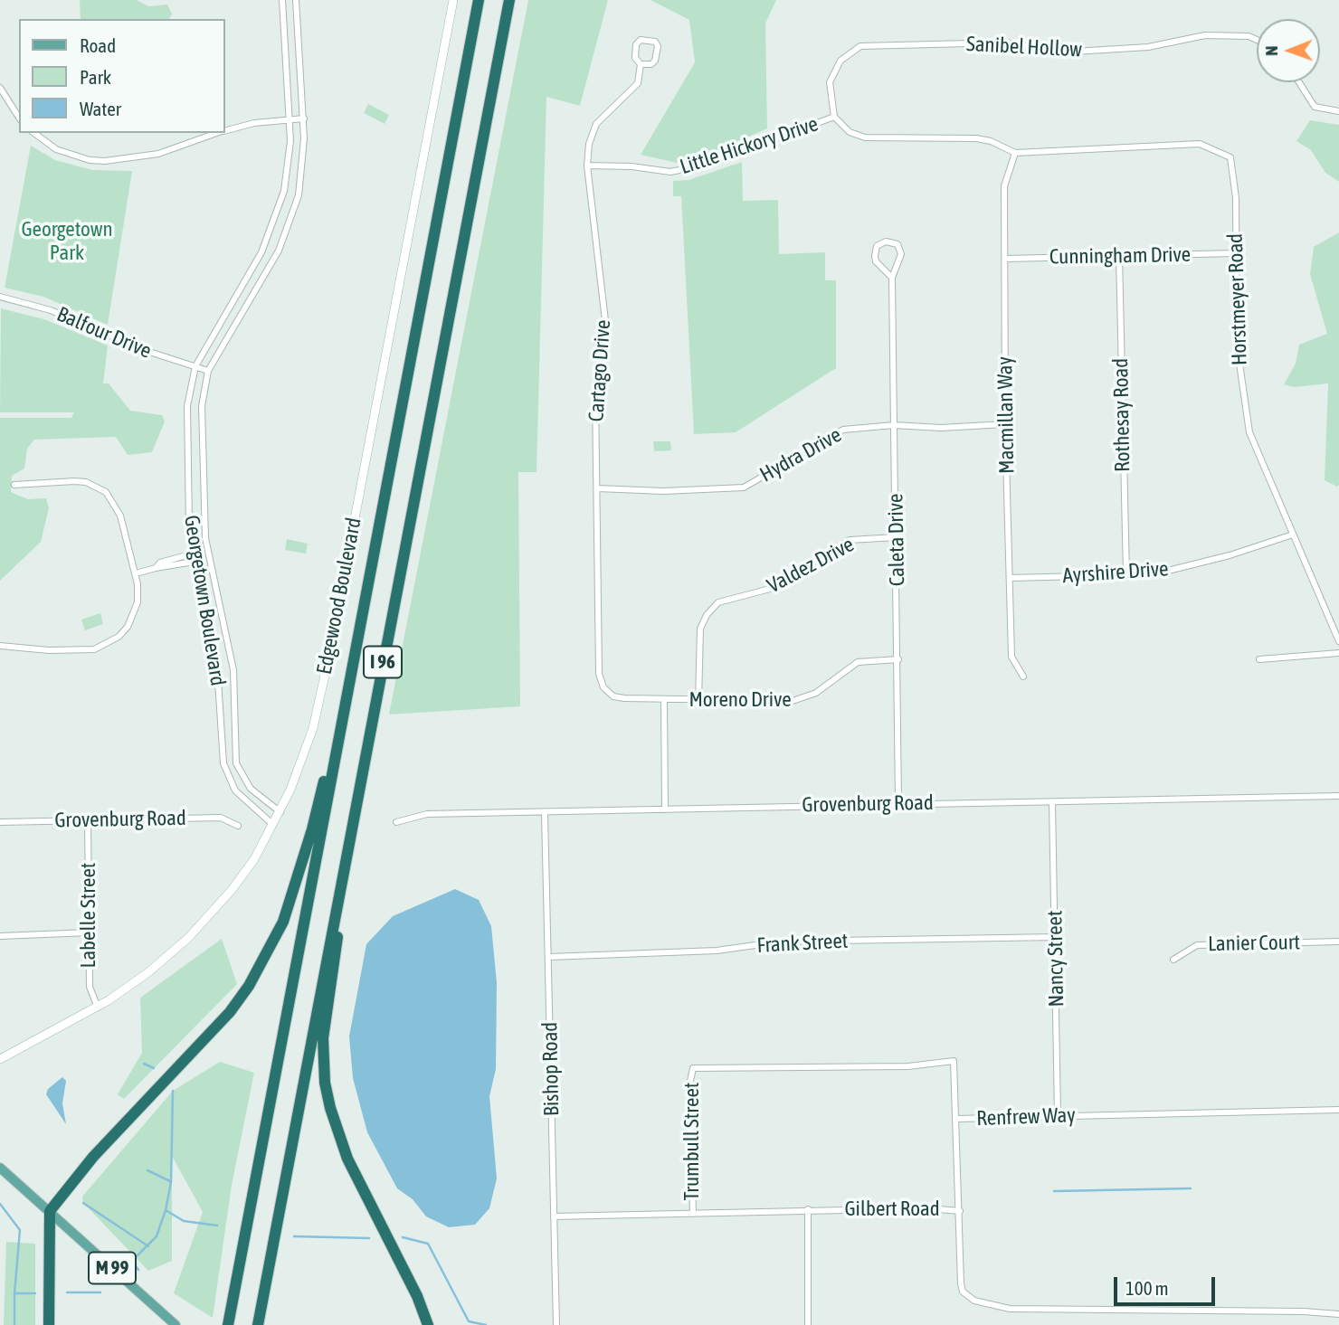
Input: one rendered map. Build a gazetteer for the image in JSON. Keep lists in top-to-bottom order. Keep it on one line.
{"streets":{"highway":["I 96"],"main road":["M 99"],"street":["Sanibel Hollow","Little Hickory Drive","Cunningham Drive","Horstmeyer Road","Balfour Drive","Cartago Drive","Macmillan Way","Rothesay Road","Hydra Drive","Caleta Drive","Valdez Drive","Ayrshire Drive","Edgewood Boulevard","Georgetown Boulevard","Moreno Drive","Grovenburg Road","Labelle Street","Frank Street","Lanier Court","Nancy Street","Bishop Road","Renfrew Way","Trumbull Street","Gilbert Road"]},"crossings":[["Sanibel Hollow","Little Hickory Drive"],["Little Hickory Drive","Cartago Drive"],["Cunningham Drive","Horstmeyer Road"],["Cunningham Drive","Macmillan Way"],["Cunningham Drive","Rothesay Road"],["Horstmeyer Road","Macmillan Way"],["Horstmeyer Road","Ayrshire Drive"],["Balfour Drive","Georgetown Boulevard"],["Cartago Drive","Hydra Drive"],["Cartago Drive","Moreno Drive"],["Macmillan Way","Hydra Drive"],["Macmillan Way","Ayrshire Drive"],["Rothesay Road","Ayrshire Drive"],["Hydra Drive","Caleta Drive"],["Caleta Drive","Valdez Drive"],["Caleta Drive","Moreno Drive"],["Caleta Drive","Grovenburg Road"],["Valdez Drive","Moreno Drive"],["Edgewood Boulevard","Georgetown Boulevard"],["Edgewood Boulevard","Labelle Street"],["Grovenburg Road","Labelle Street"],["Grovenburg Road","Nancy Street"],["Grovenburg Road","Bishop Road"],["Frank Street","Nancy Street"],["Frank Street","Bishop Road"],["Nancy Street","Renfrew Way"],["Bishop Road","Gilbert Road"],["Renfrew Way","Trumbull Street"],["Trumbull Street","Gilbert Road"]],"parks":["Georgetown Park"],"legend":["Road","Park","Water"],"scale_bar":"100 m","north":"left"}
